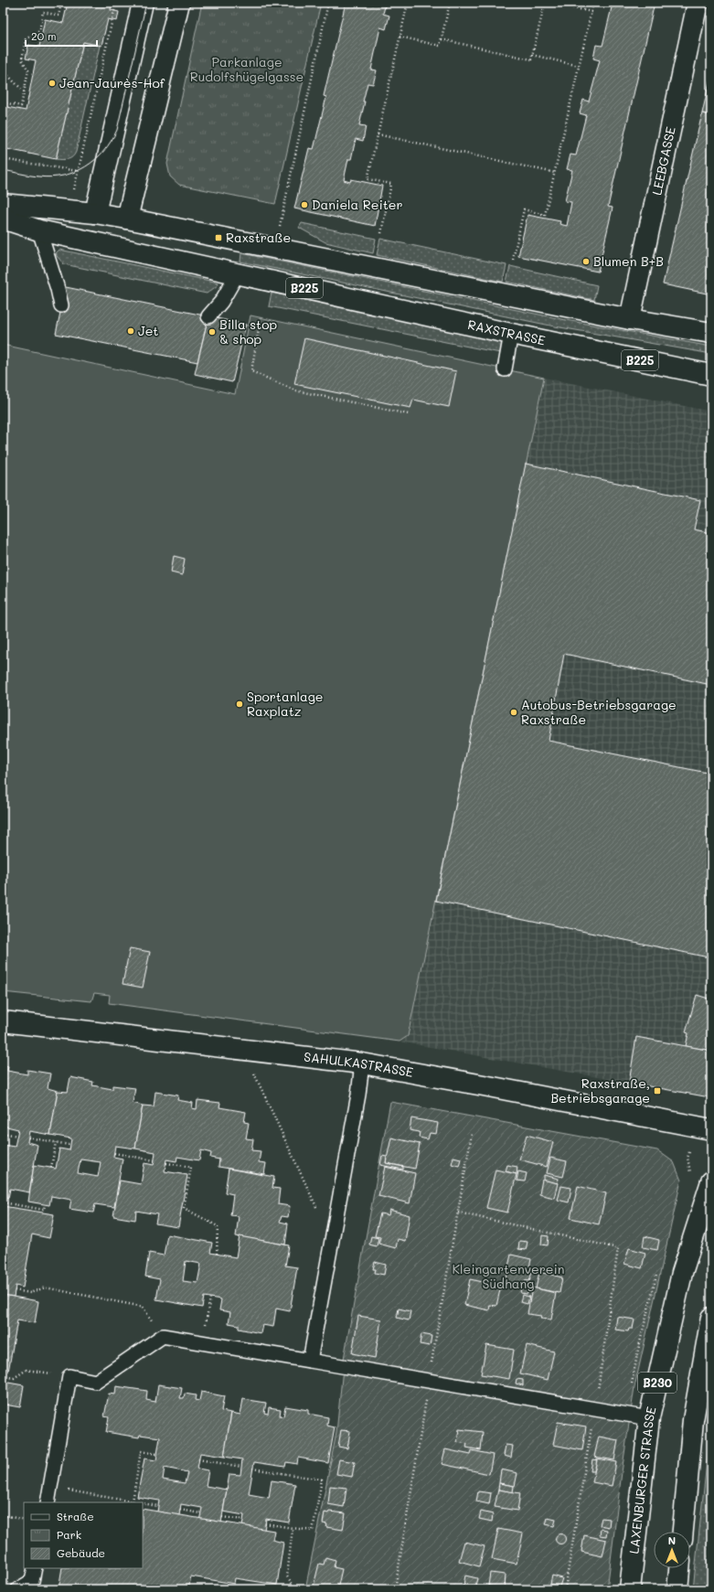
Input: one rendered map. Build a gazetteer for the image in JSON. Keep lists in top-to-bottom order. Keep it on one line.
{"streets":{"main road":["LEEBGASSE","B225","RAXSTRASSE","SAHULKASTRASSE","B230","LAXENBURGER STRASSE"]},"parks":["Parkanlage Rudolfshügelgasse","Kleingartenverein Südhang"],"places":{"other":["Jean-Jaurès-Hof","Daniela Reiter","Blumen B+B","Jet","Billa stop & shop","Sportanlage Raxplatz","Autobus-Betriebsgarage Raxstraße"],"transit":["Raxstraße","Raxstraße, Betriebsgarage"]},"legend":["Straße","Park","Gebäude"],"scale_bar":"20 m","north":"top"}
